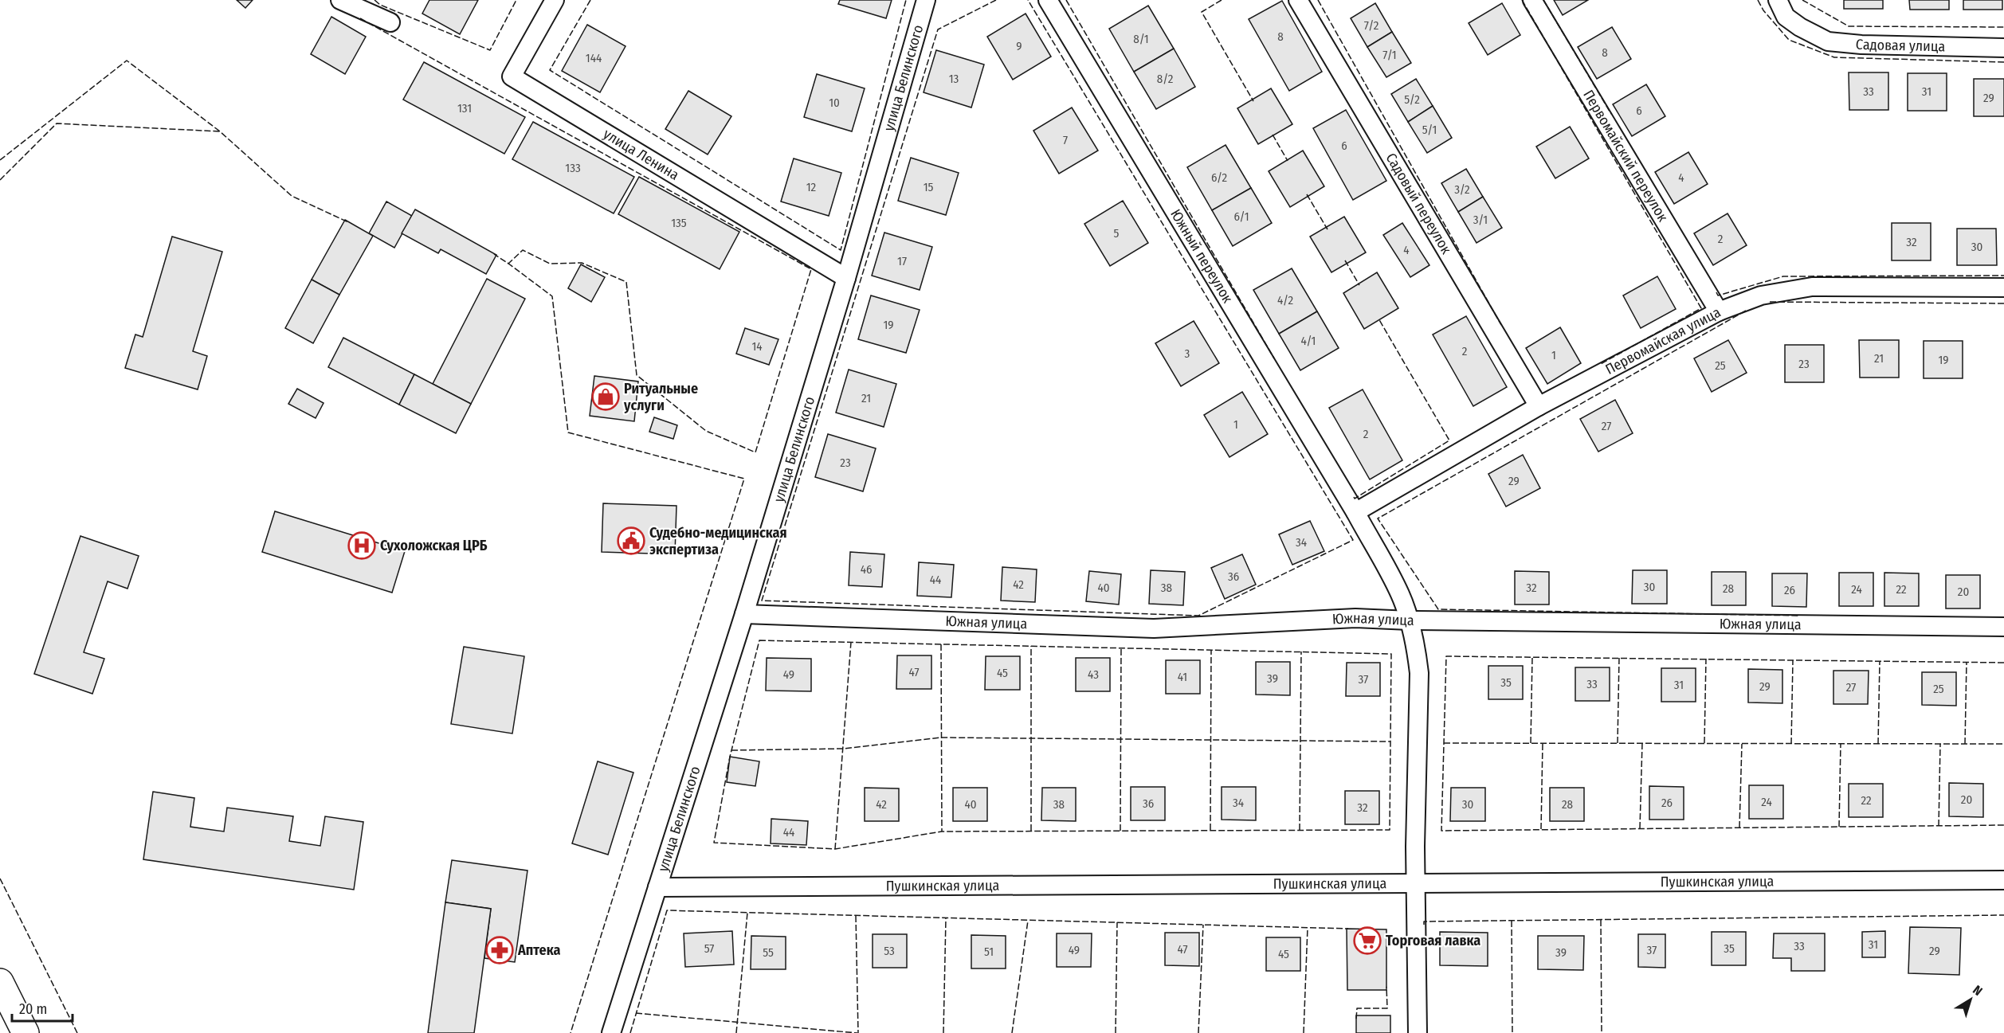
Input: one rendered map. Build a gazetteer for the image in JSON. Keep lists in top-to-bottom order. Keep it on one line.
{"streets":{"street":["Садовая улица","улица Белинского","улица Ленина","Первомайский переулок","Садовый переулок","Южный переулок","Первомайская улица","Южная улица","Пушкинская улица"]},"crossings":[["улица Белинского","улица Ленина"],["улица Белинского","Южная улица"],["улица Белинского","Пушкинская улица"],["Первомайский переулок","Первомайская улица"],["Садовый переулок","Первомайская улица"],["Южный переулок","Первомайская улица"],["Южный переулок","Южная улица"],["Южный переулок","Пушкинская улица"]],"places":{"shop":["Ритуальные услуги"],"public building":["Судебно-медицинская экспертиза"],"hospital":["Сухоложская ЦРБ"],"supermarket":["Торговая лавка"],"pharmacy":["Аптека"]},"house_numbers":["7/2","8","8/1","9","8","7/1","144","13","8/2","33","31","29","5/2","10","131","6","5/1","7","6","133","6/2","4","12","15","3/2","6/1","3/1","135","5","2","32","30","4","17","4/2","19","4/1","14","2","3","1","21","19","23","25","21","1","27","2","23","29","34","46","36","44","42","30","40","38","32","28","24","22","26","20","47","45","49","43","41","39","37","35","33","31","29","27","25","20","22","24","34","26","36","42","40","38","30","28","32","44","31","33","57","35","47","49","37","53","29","51","55","39","45"],"scale_bar":"20 m","north":"top right"}
